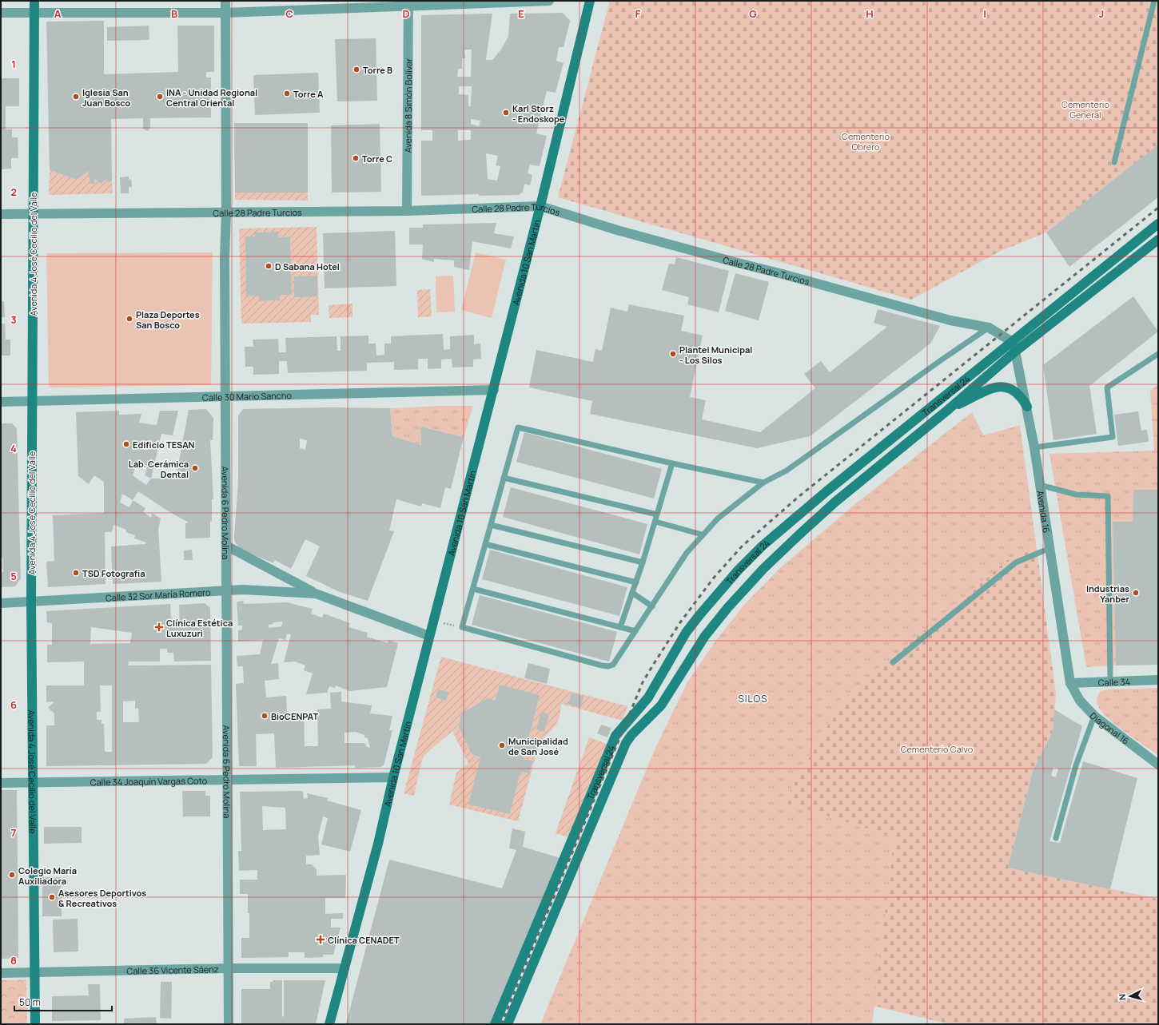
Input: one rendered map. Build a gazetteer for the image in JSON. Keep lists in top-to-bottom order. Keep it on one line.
{"streets":{"main road":["Avenida 4 José Cecilio del Valle","Avenida 10 San Martín","Transversal 24"],"street":["Avenida 8 Simón Bolívar","Calle 28 Padre Turcios","Calle 30 Mario Sancho","Avenida 16","Avenida 6 Pedro Molina","Calle 32 Sor María Romero","Calle 34","Diagonal 16","Calle 34 Joaquín Vargas Coto","Calle 36 Vicente Sáenz"]},"crossings":[["Avenida 8 Simón Bolívar","Calle 28 Padre Turcios"],["Calle 28 Padre Turcios","Avenida 4 José Cecilio del Valle"],["Calle 28 Padre Turcios","Avenida 10 San Martín"],["Calle 28 Padre Turcios","Transversal 24"],["Calle 28 Padre Turcios","Avenida 16"],["Calle 28 Padre Turcios","Avenida 6 Pedro Molina"],["Avenida 4 José Cecilio del Valle","Calle 30 Mario Sancho"],["Avenida 4 José Cecilio del Valle","Calle 32 Sor María Romero"],["Avenida 4 José Cecilio del Valle","Calle 34 Joaquín Vargas Coto"],["Avenida 4 José Cecilio del Valle","Calle 36 Vicente Sáenz"],["Avenida 10 San Martín","Calle 30 Mario Sancho"],["Avenida 10 San Martín","Calle 32 Sor María Romero"],["Avenida 10 San Martín","Calle 34 Joaquín Vargas Coto"],["Avenida 10 San Martín","Calle 36 Vicente Sáenz"],["Transversal 24","Avenida 16"],["Calle 30 Mario Sancho","Avenida 6 Pedro Molina"],["Avenida 16","Calle 34"],["Avenida 16","Diagonal 16"],["Avenida 6 Pedro Molina","Calle 32 Sor María Romero"],["Avenida 6 Pedro Molina","Calle 34 Joaquín Vargas Coto"],["Avenida 6 Pedro Molina","Calle 36 Vicente Sáenz"],["Calle 34","Diagonal 16"]],"districts":["SILOS"],"parks":["Cementerio General","Cementerio Obrero","Cementerio Calvo"],"places":{"other":["Torre B","Torre A","Iglesia San Juan Bosco","INA - Unidad Regional Central Oriental","Karl Storz - Endoskope","Torre C","D Sabana Hotel","Plaza Deportes San Bosco","Plantel Municipal - Los Silos","Edificio TESAN","Lab. Cerámica Dental","TSD Fotografia","Industrias Yanber","BioCENPAT","Municipalidad de San José","Colegio María Auxiliadora","Asesores Deportivos & Recreativos"],"health":["Clínica Estética Luxuzuri","Clínica CENADET"]},"scale_bar":"50 m","north":"left","grid":{"columns":["A","B","C","D","E","F","G","H","I","J"],"rows":["1","2","3","4","5","6","7","8"]}}
